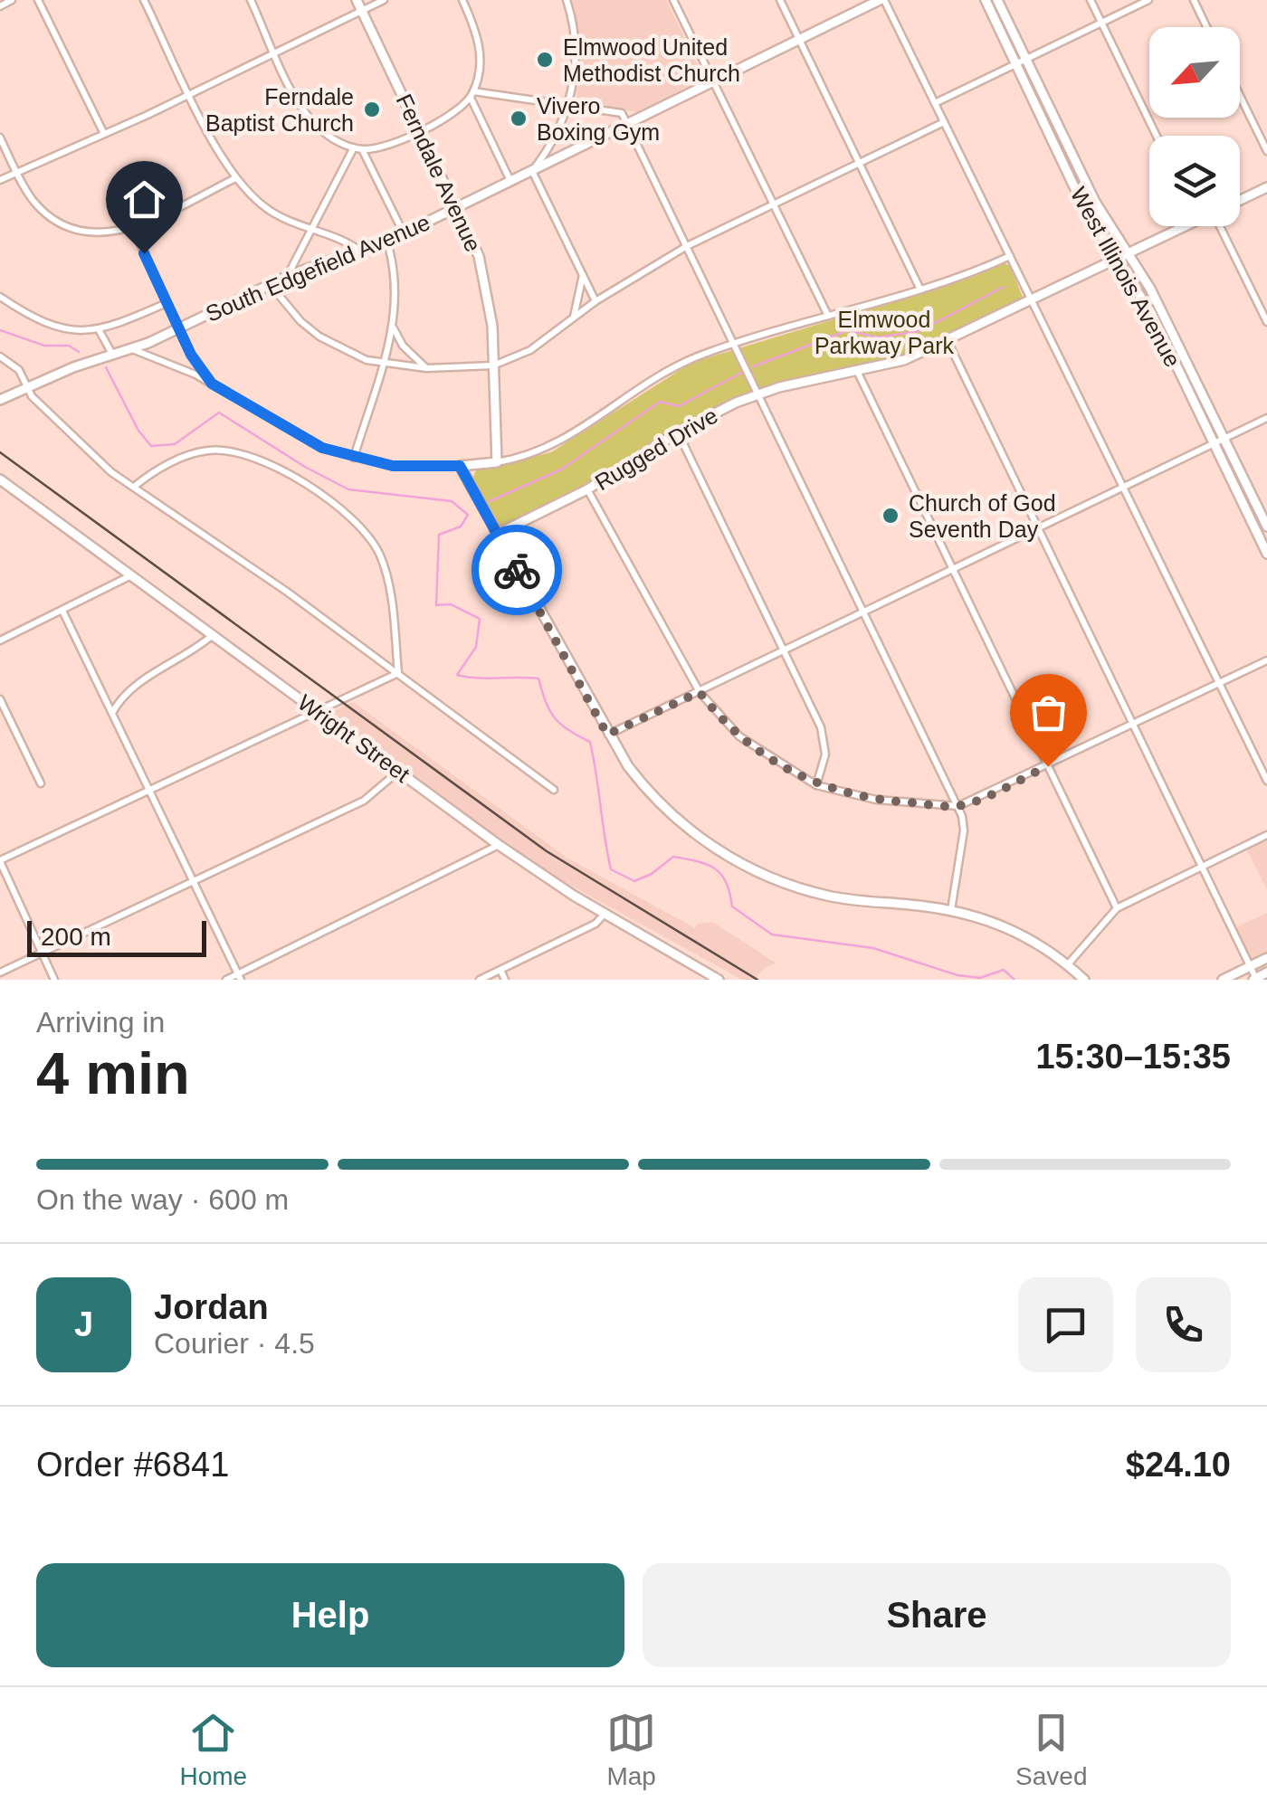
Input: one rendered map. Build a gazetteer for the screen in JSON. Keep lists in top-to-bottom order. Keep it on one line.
{"streets":{"street":["Ferndale Avenue","South Edgefield Avenue","West Illinois Avenue","Rugged Drive","Wright Street"]},"crossings":[["Ferndale Avenue","South Edgefield Avenue"],["West Illinois Avenue","Rugged Drive"]],"parks":["Elmwood Parkway Park"],"places":["Elmwood United Methodist Church","Ferndale Baptist Church","Vivero Boxing Gym","Church of God Seventh Day"],"scale_bar":"200 m","north":"bottom left","page":{"scale":"200 m","heading":["4 min","Arriving in","15:30–15:35"],"panel":["Jordan","Courier · 4.5","Order #6841","$24.10"],"bar":"On the way · 600 m","round":"J","buttons":["Help","Share"],"tabs":["Home","Map","Saved"]}}
